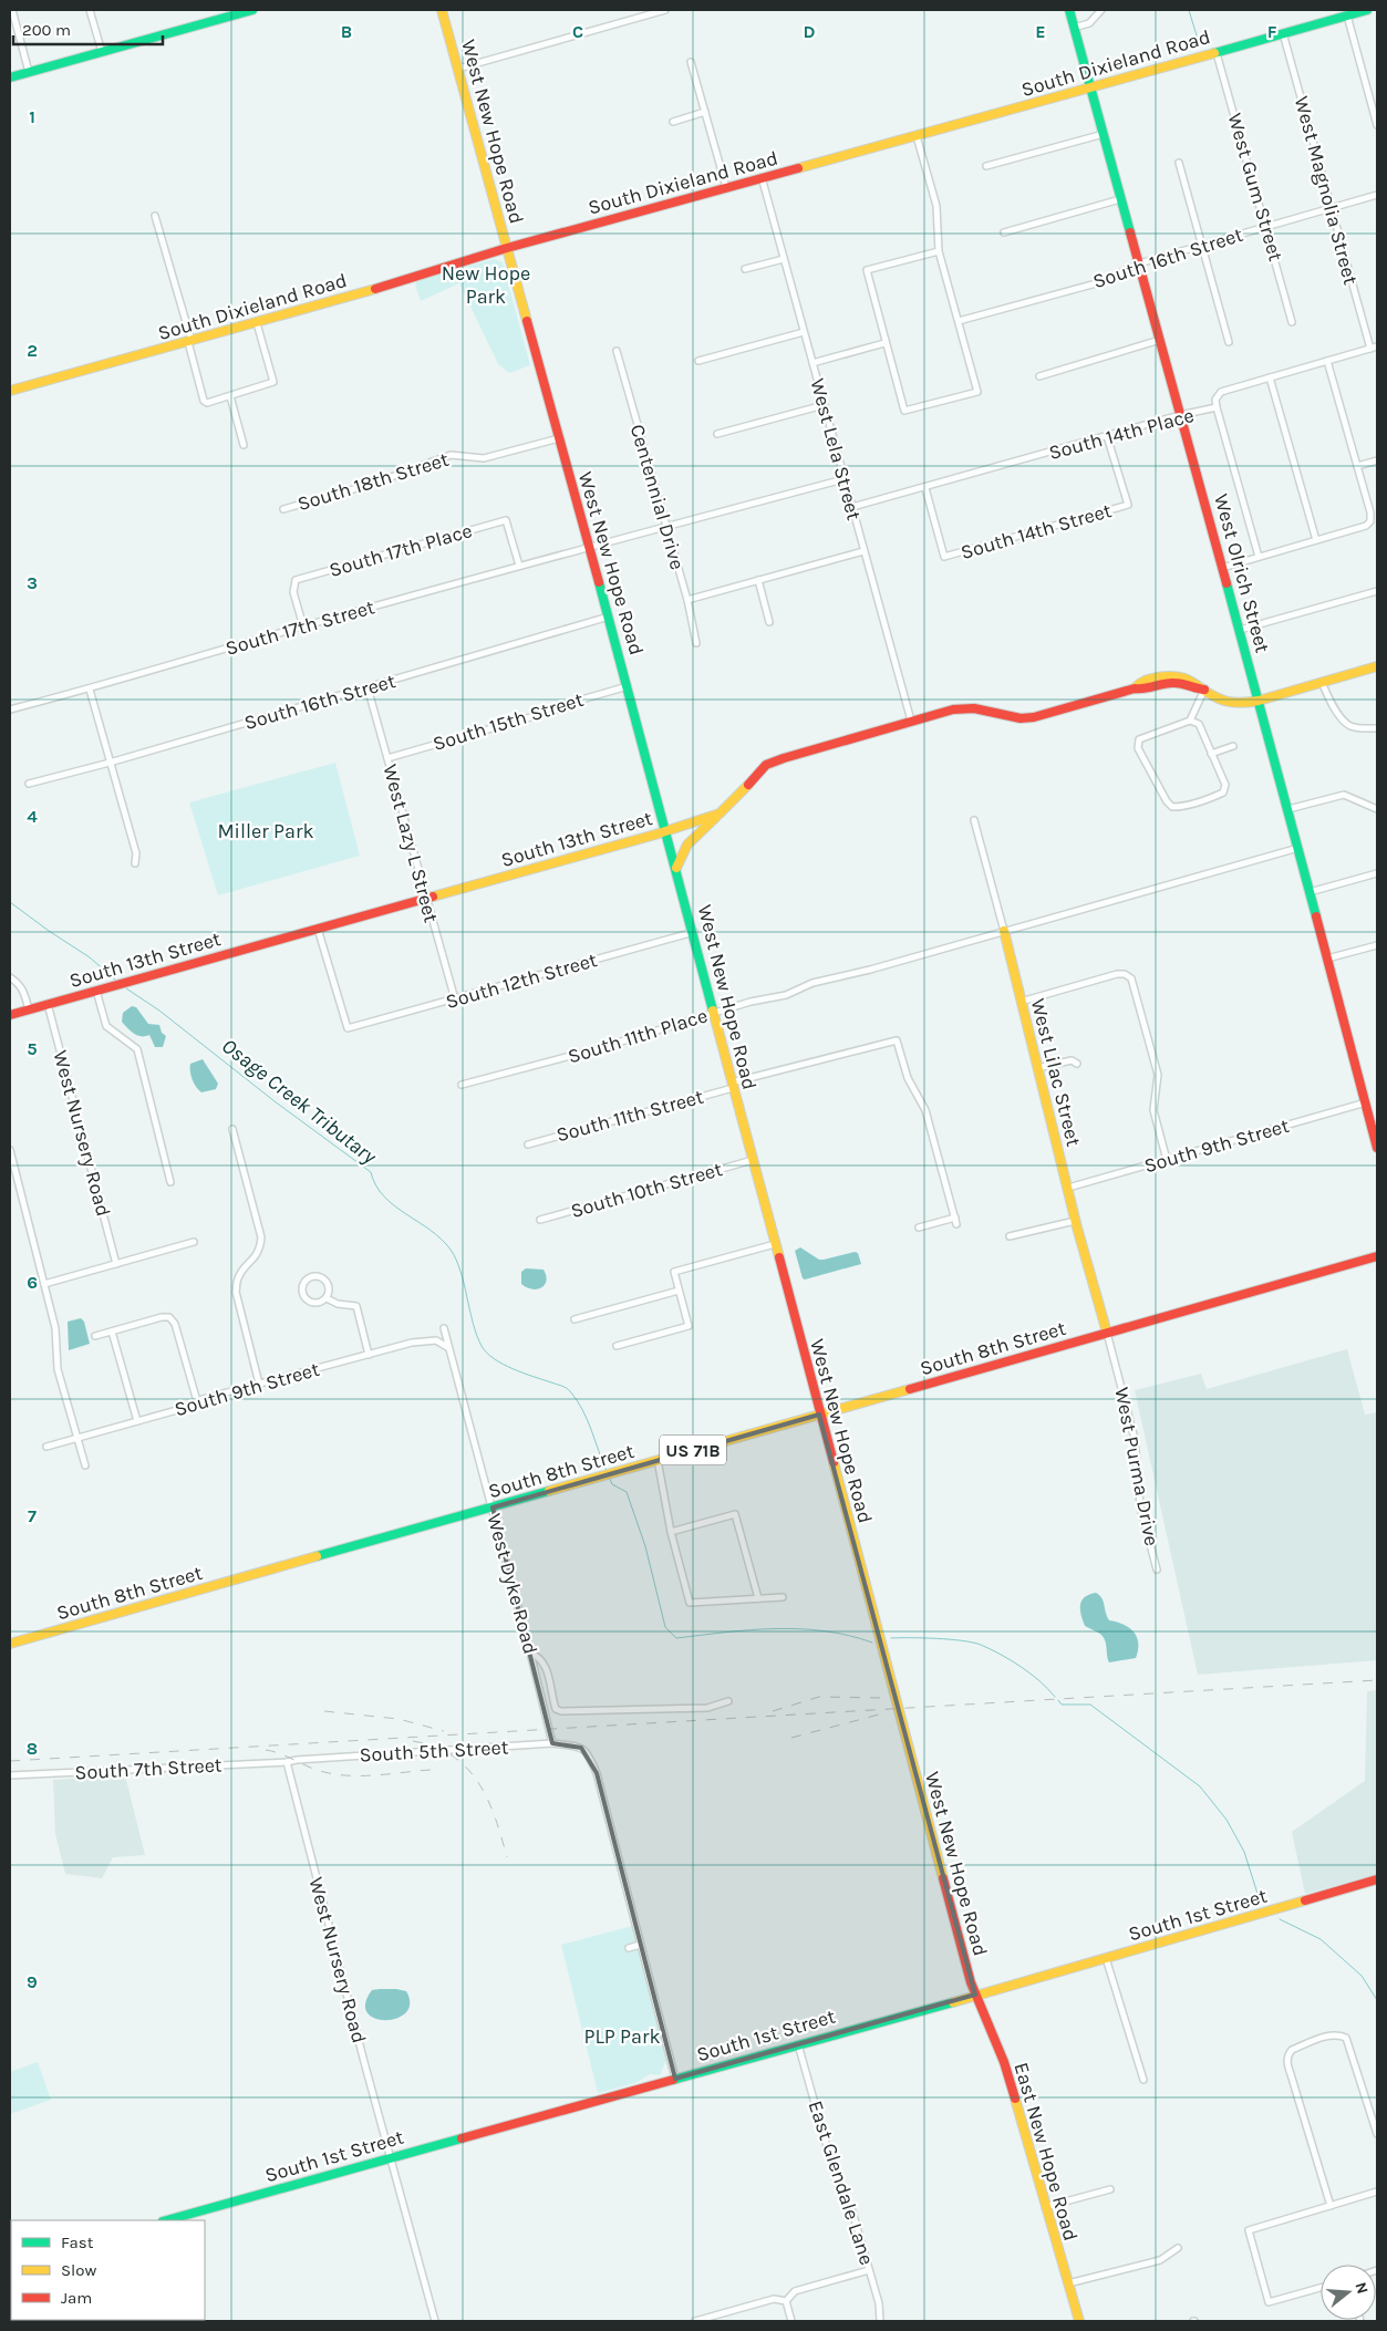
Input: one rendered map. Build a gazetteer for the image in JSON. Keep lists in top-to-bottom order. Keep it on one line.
{"streets":{"main road":["South Dixieland Road","West New Hope Road","West Olrich Street","South 13th Street","West Lilac Street","South 8th Street","US 71B","South 1st Street","East New Hope Road"],"street":["West Gum Street","West Magnolia Street","South 16th Street","South 14th Place","West Lela Street","South 18th Street","Centennial Drive","South 14th Street","South 17th Place","South 17th Street","South 15th Street","West Lazy L Street","South 12th Street","South 11th Place","South 11th Street","West Nursery Road","South 9th Street","South 10th Street","West Purma Drive","West Dyke Road","South 5th Street","South 7th Street","East Glendale Lane"]},"crossings":[["South Dixieland Road","West New Hope Road"],["South Dixieland Road","West Gum Street"],["South Dixieland Road","West Magnolia Street"],["South Dixieland Road","West Lela Street"],["South Dixieland Road","West Olrich Street"],["West New Hope Road","South 16th Street"],["West New Hope Road","South 18th Street"],["West New Hope Road","South 17th Street"],["West New Hope Road","South 15th Street"],["West New Hope Road","South 13th Street"],["West New Hope Road","South 12th Street"],["West New Hope Road","South 11th Place"],["West New Hope Road","South 11th Street"],["West New Hope Road","South 10th Street"],["West New Hope Road","South 8th Street"],["West New Hope Road","South 1st Street"],["West New Hope Road","East New Hope Road"],["West Gum Street","South 16th Street"],["West Magnolia Street","South 16th Street"],["West Magnolia Street","South 14th Place"],["South 16th Street","West Olrich Street"],["South 16th Street","West Lazy L Street"],["South 14th Place","West Lela Street"],["South 14th Place","South 14th Street"],["South 14th Place","West Olrich Street"],["West Lela Street","South 13th Street"],["South 17th Place","South 17th Street"],["West Olrich Street","South 13th Street"],["West Olrich Street","South 11th Place"],["West Olrich Street","South 9th Street"],["South 15th Street","West Lazy L Street"],["South 13th Street","West Lazy L Street"],["South 13th Street","South 12th Street"],["South 13th Street","West Nursery Road"],["West Lazy L Street","South 12th Street"],["South 11th Place","West Lilac Street"],["West Lilac Street","South 9th Street"],["West Lilac Street","South 8th Street"],["West Lilac Street","West Purma Drive"],["West Nursery Road","South 5th Street"],["West Nursery Road","South 7th Street"],["West Nursery Road","South 1st Street"],["South 9th Street","West Dyke Road"],["South 8th Street","West Purma Drive"],["South 8th Street","West Dyke Road"],["West Dyke Road","South 5th Street"],["South 5th Street","South 7th Street"],["South 1st Street","East New Hope Road"],["South 1st Street","East Glendale Lane"]],"water":["Osage Creek Tributary"],"parks":["New Hope Park","Miller Park","PLP Park"],"legend":["Fast","Slow","Jam"],"scale_bar":"200 m","north":"right","grid":{"columns":["B","C","D","E","F"],"rows":["1","2","3","4","5","6","7","8","9"]}}
